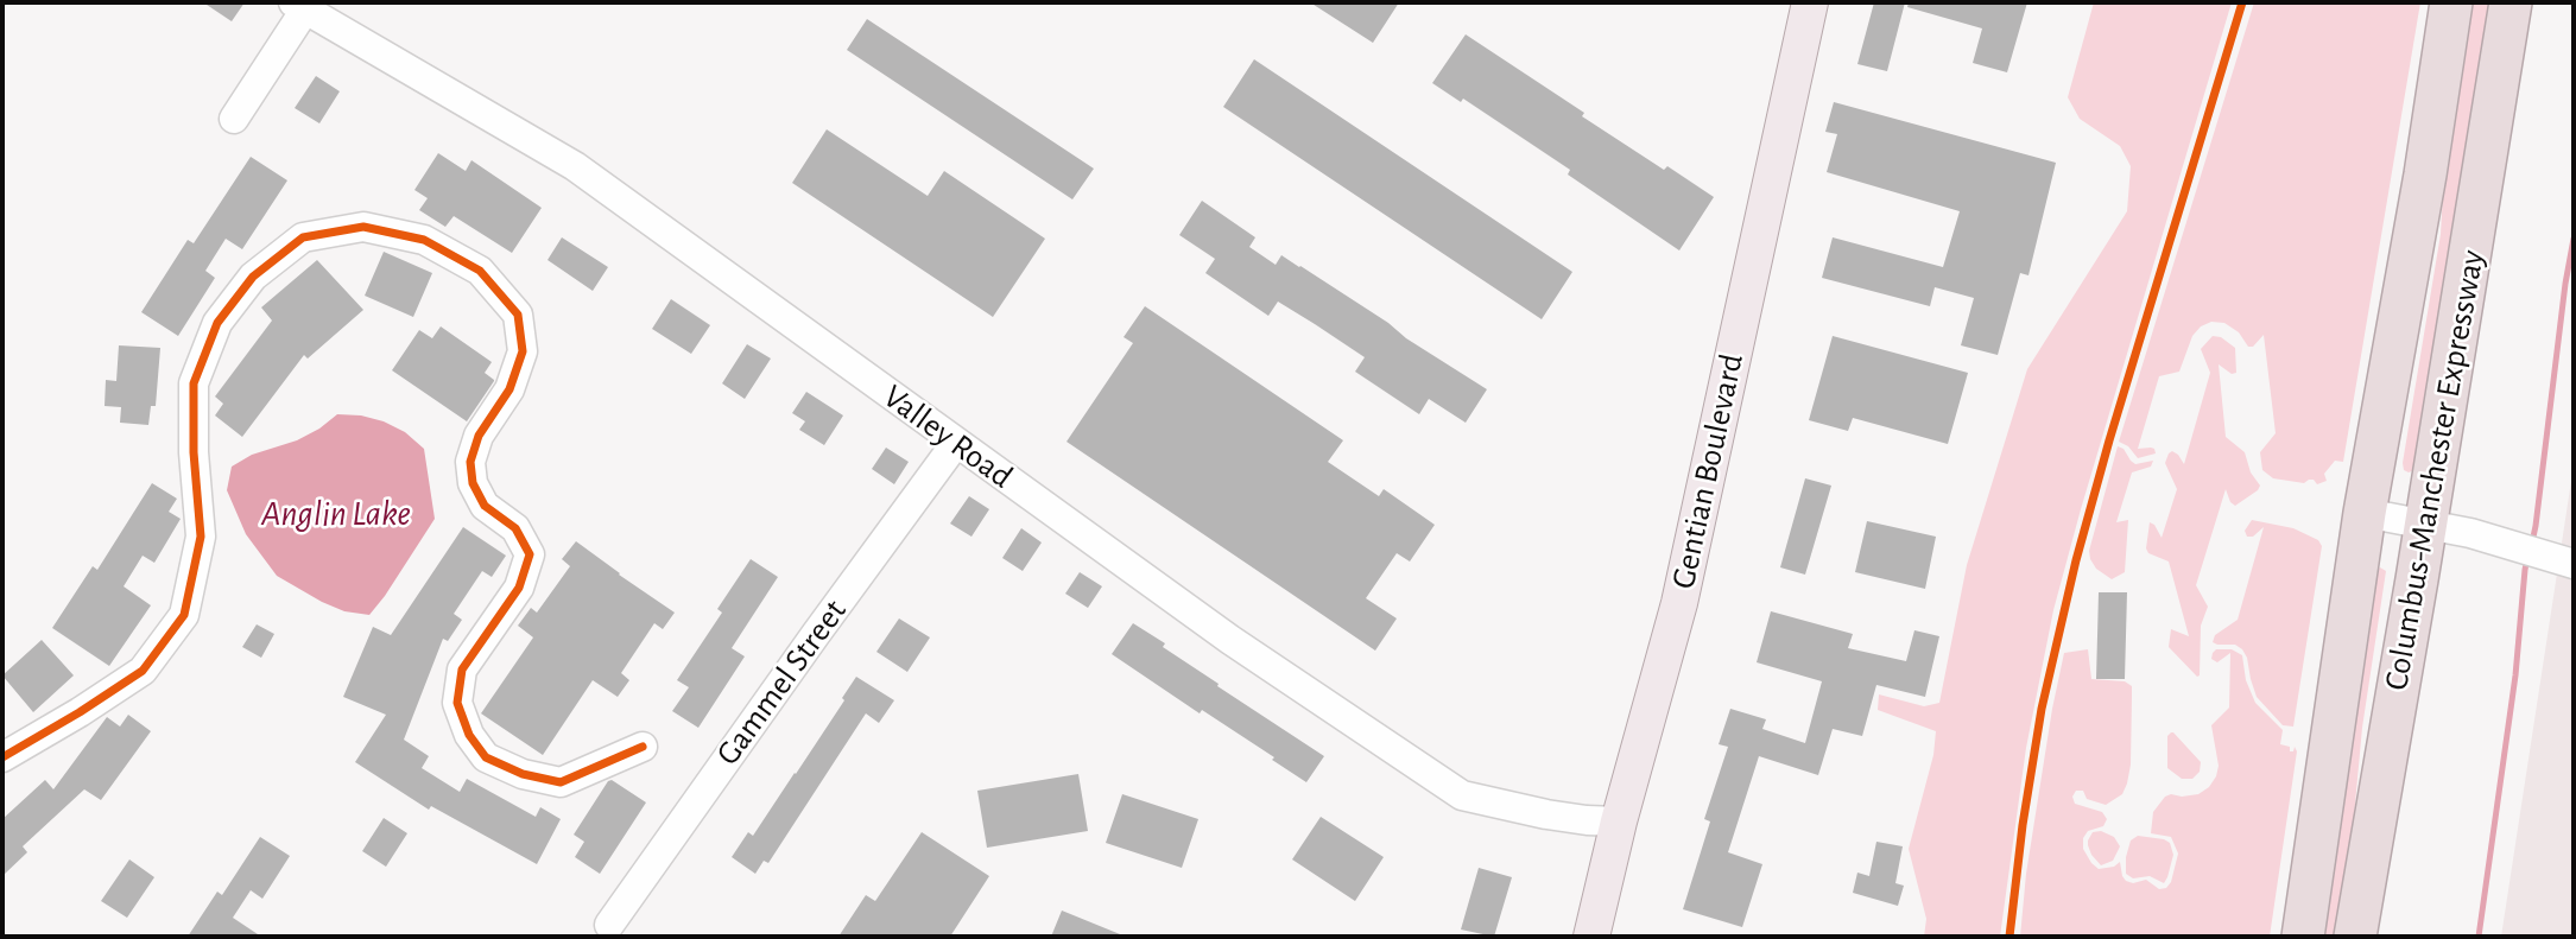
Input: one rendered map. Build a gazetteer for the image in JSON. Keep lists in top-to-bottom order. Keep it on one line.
{"streets":{"highway":["Columbus-Manchester Expressway"],"main road":["Gentian Boulevard"],"street":["Valley Road","Gammel Street"]},"crossings":[["Valley Road","Gentian Boulevard"],["Valley Road","Gammel Street"]],"water":["Anglin Lake"]}
